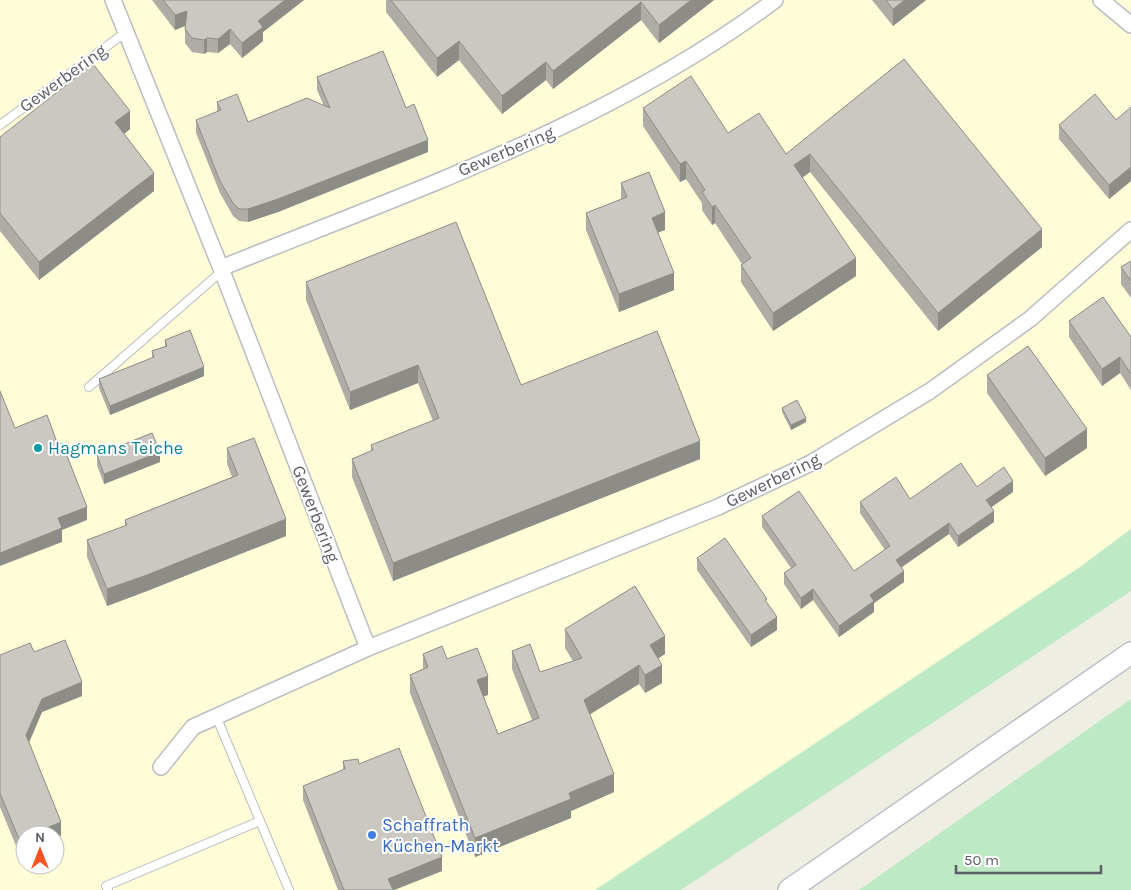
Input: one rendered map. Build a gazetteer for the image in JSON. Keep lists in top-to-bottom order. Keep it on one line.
{"streets":{"street":["Gewerbering"]},"places":["Hagmans Teiche","Schaffrath Küchen-Markt"],"scale_bar":"50 m","north":"top"}
